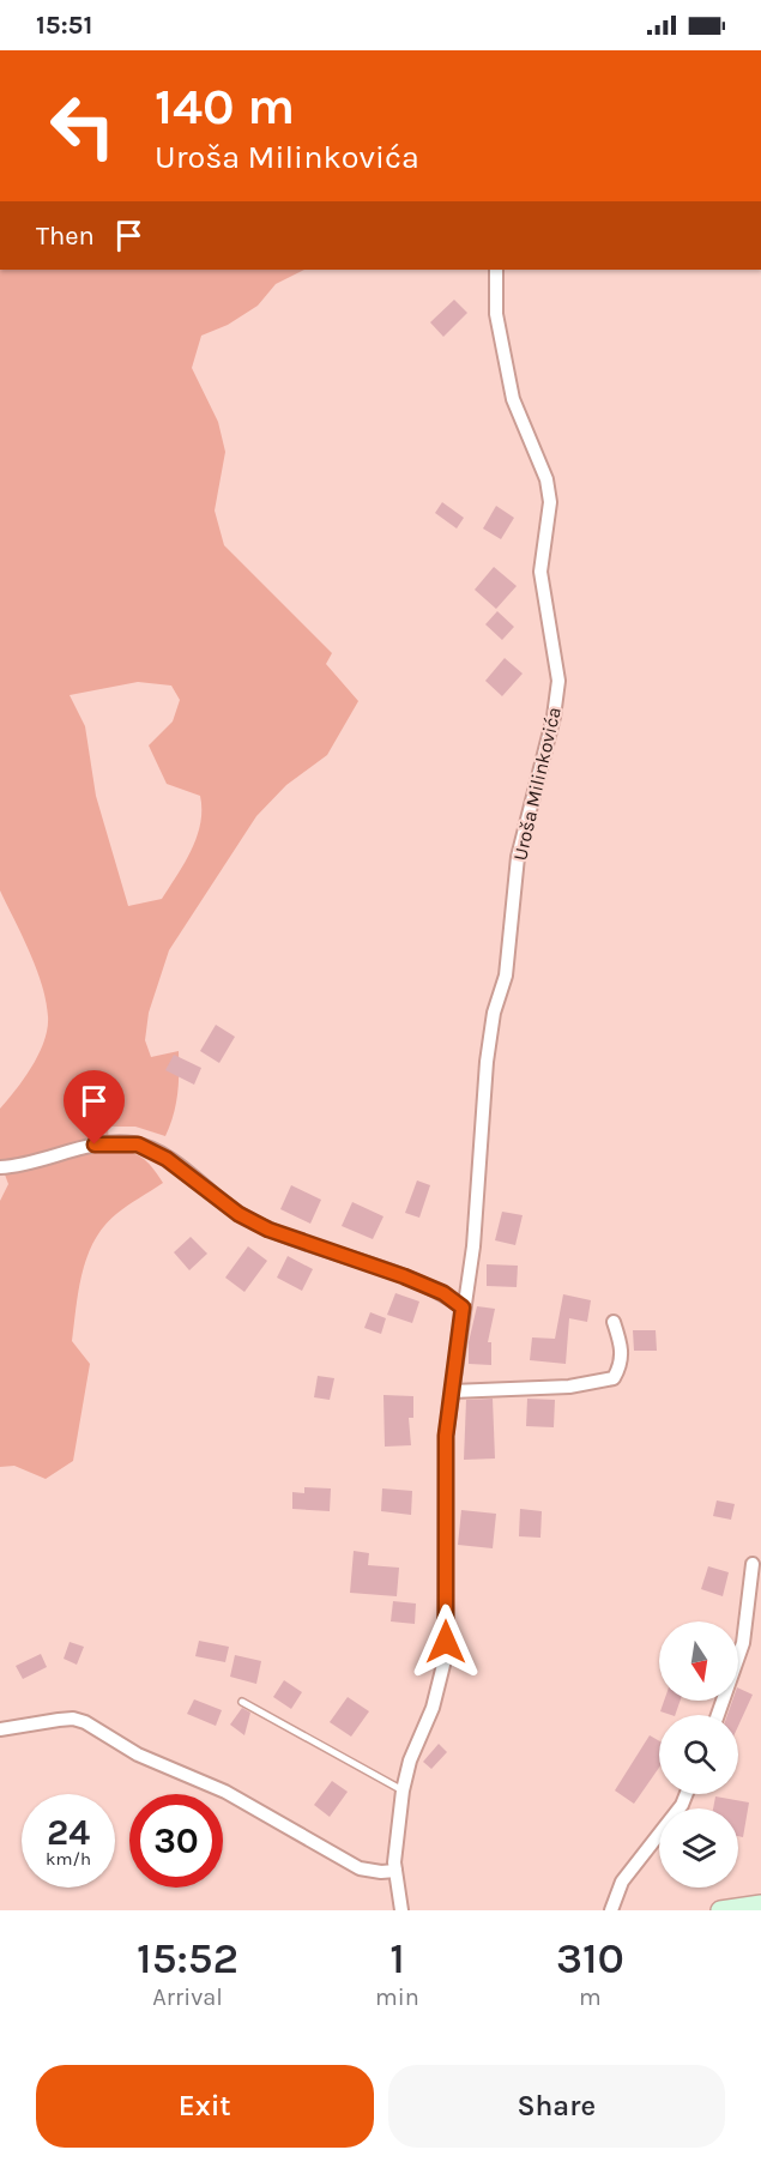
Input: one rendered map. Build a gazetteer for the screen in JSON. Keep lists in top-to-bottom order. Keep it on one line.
{"streets":{"street":["Uroša Milinkovića"]},"north":"bottom","page":{"status":"15:51","turn":["140 m","Uroša Milinkovića"],"then":"Then","speed":"24 km/h","limit":"30","eta":["15:52","Arrival","1","min","310","m"],"buttons":["Exit","Share"]}}
